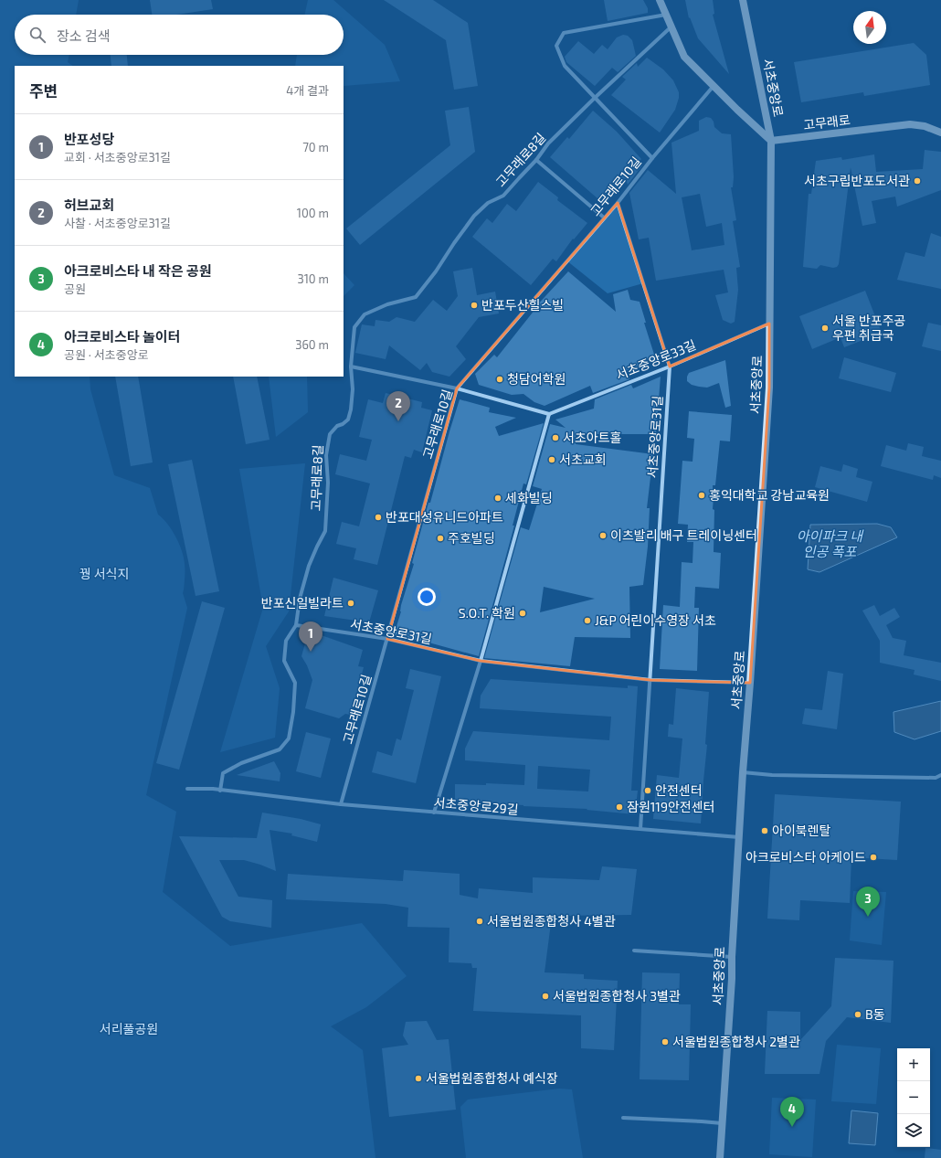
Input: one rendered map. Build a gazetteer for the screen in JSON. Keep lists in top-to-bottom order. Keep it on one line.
{"streets":{"main road":["서초중앙로","고무래로"],"street":["고무래로8길","고무래로10길","서초중앙로33길","서초중앙로31길","서초중앙로29길"]},"crossings":[["서초중앙로","고무래로"],["서초중앙로","서초중앙로33길"],["서초중앙로","서초중앙로31길"],["서초중앙로","서초중앙로29길"],["고무래로8길","서초중앙로31길"],["고무래로8길","서초중앙로29길"],["고무래로10길","서초중앙로31길"],["고무래로10길","서초중앙로29길"],["서초중앙로33길","서초중앙로31길"],["서초중앙로31길","서초중앙로29길"]],"water":["아이파크 내 인공 폭포"],"parks":["꿩 서식지","서리풀공원"],"places":["서초구립반포도서관","반포두산힐스빌","서울 반포주공 우편 취급국","청담어학원","서초아트홀","서초교회","홍익대학교 강남교육원","세화빌딩","반포대성유니드아파트","이츠발리 배구 트레이닝센터","주호빌딩","반포신일빌라트","S.O.T. 학원","J&P 어린이수영장 서초","안전센터","잠원119안전센터","아이북렌탈","아크로비스타 아케이드","서울법원종합청사 4별관","서울법원종합청사 3별관","B동","서울법원종합청사 2별관","서울법원종합청사 예식장"],"north":"top","page":{"search":"장소 검색","heading":["주변","4개 결과"],"list":[{"mark":"1","name":"반포성당","note":"교회 · 서초중앙로31길","value":"70 m"},{"mark":"2","name":"허브교회","note":"사찰 · 서초중앙로31길","value":"100 m"},{"mark":"3","name":"아크로비스타 내 작은 공원","note":"공원","value":"310 m"},{"mark":"4","name":"아크로비스타 놀이터","note":"공원 · 서초중앙로","value":"360 m"}],"pins":["2","1","3","4"],"map_buttons":["+","−"]}}
